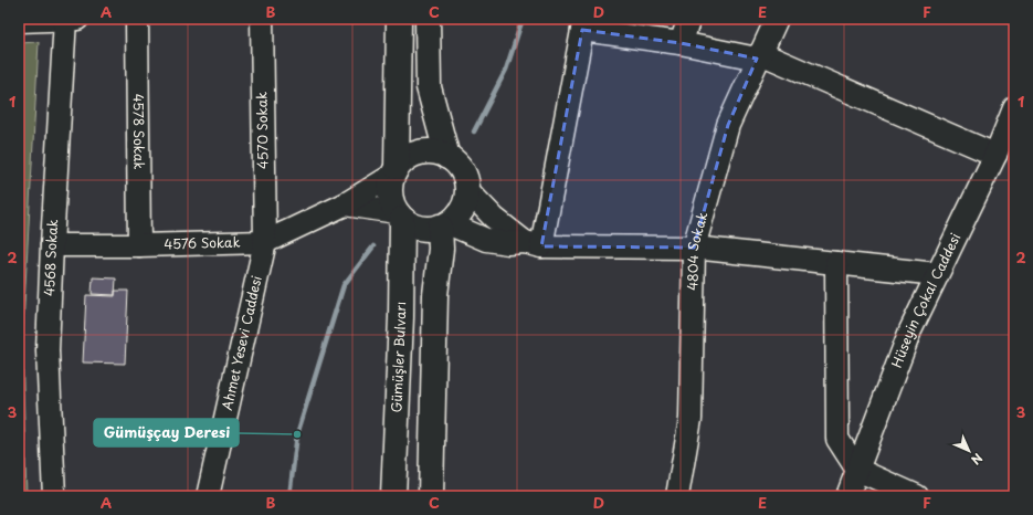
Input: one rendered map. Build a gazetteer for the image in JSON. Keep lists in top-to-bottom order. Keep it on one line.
{"streets":{"main road":["Gümüşler Bulvarı"],"street":["4570 Sokak","4578 Sokak","4576 Sokak","4804 Sokak","4568 Sokak","Hüseyin Çokal Caddesi","Ahmet Yesevi Caddesi"]},"crossings":[["4570 Sokak","4576 Sokak"],["4570 Sokak","Ahmet Yesevi Caddesi"],["4578 Sokak","4576 Sokak"],["4576 Sokak","4568 Sokak"],["4576 Sokak","Ahmet Yesevi Caddesi"],["4576 Sokak","Gümüşler Bulvarı"]],"places":["Gümüşçay Deresi"],"north":"bottom right","grid":{"columns":["A","B","C","D","E","F"],"rows":["1","2","3"]}}
